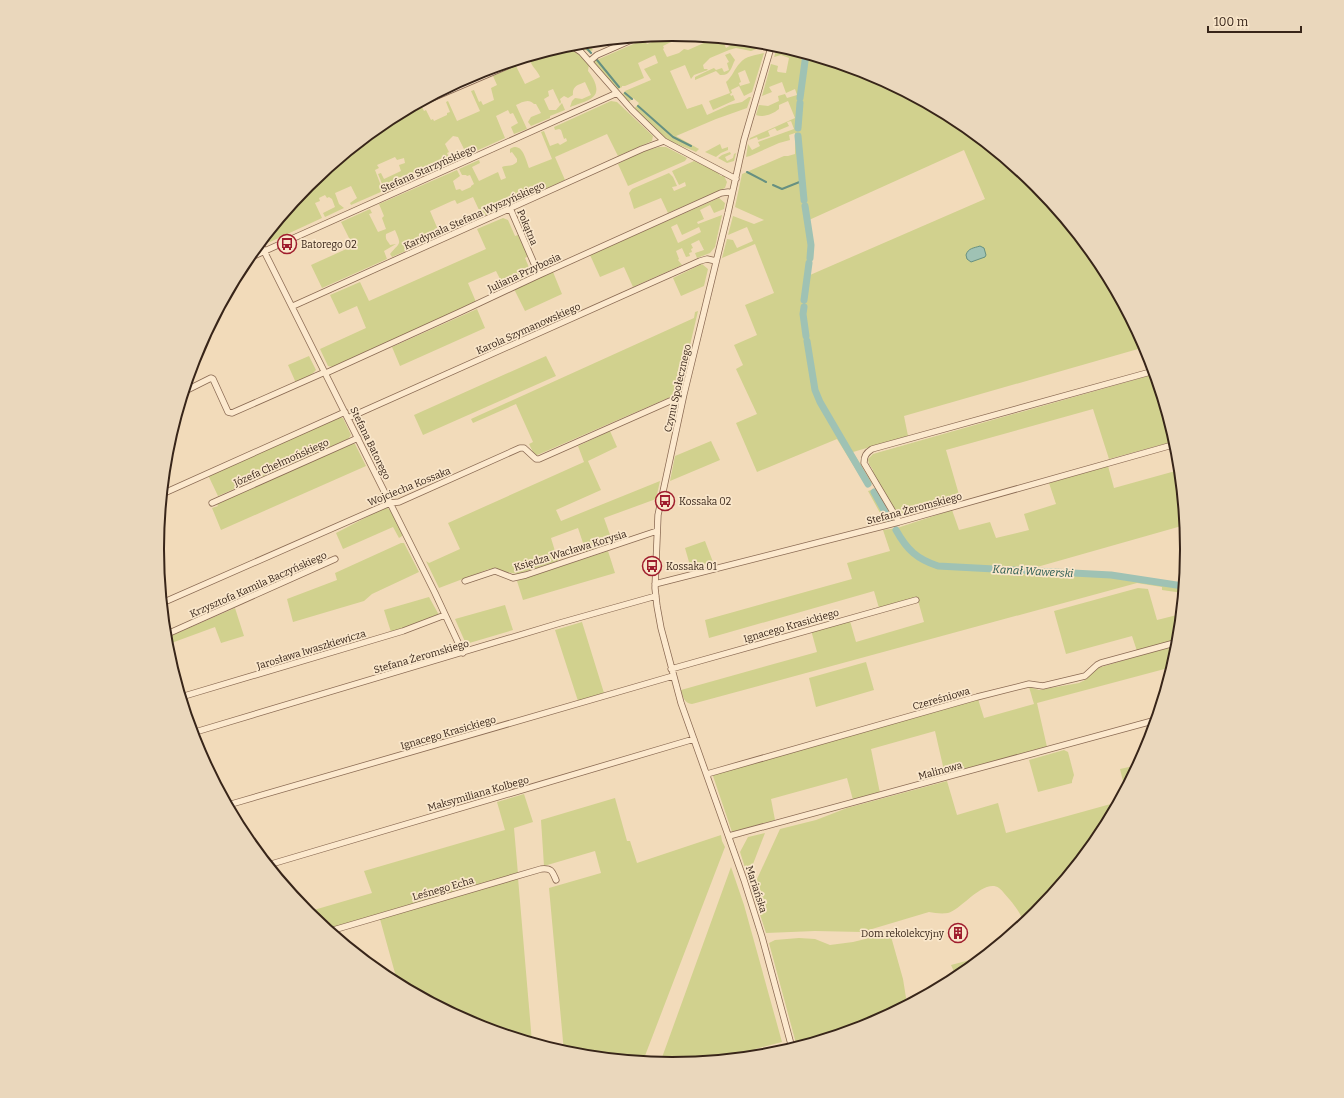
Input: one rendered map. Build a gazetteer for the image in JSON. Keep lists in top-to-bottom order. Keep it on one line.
{"streets":{"street":["Stefana Starzyńskiego","Kardynała Stefana Wyszyńskiego","Pokątna","Juliana Przybosia","Karola Szymanowskiego","Czynu Społecznego","Stefana Batorego","Józefa Chełmońskiego","Wojciecha Kossaka","Stefana Żeromskiego","Księdza Wacława Korysia","Krzysztofa Kamila Baczyńskiego","Ignacego Krasickiego","Jarosława Iwaszkiewicza","Czereśniowa","Malinowa","Maksymiliana Kolbego","Leśnego Echa","Mariańska"]},"crossings":[["Stefana Starzyńskiego","Stefana Batorego"],["Kardynała Stefana Wyszyńskiego","Pokątna"],["Kardynała Stefana Wyszyńskiego","Stefana Batorego"],["Pokątna","Juliana Przybosia"],["Juliana Przybosia","Czynu Społecznego"],["Juliana Przybosia","Stefana Batorego"],["Karola Szymanowskiego","Czynu Społecznego"],["Karola Szymanowskiego","Stefana Batorego"],["Czynu Społecznego","Wojciecha Kossaka"],["Czynu Społecznego","Stefana Żeromskiego"],["Czynu Społecznego","Księdza Wacława Korysia"],["Czynu Społecznego","Ignacego Krasickiego"],["Czynu Społecznego","Maksymiliana Kolbego"],["Czynu Społecznego","Mariańska"],["Stefana Batorego","Józefa Chełmońskiego"],["Stefana Batorego","Wojciecha Kossaka"],["Stefana Batorego","Stefana Żeromskiego"],["Stefana Batorego","Jarosława Iwaszkiewicza"],["Czereśniowa","Mariańska"],["Malinowa","Mariańska"],["Maksymiliana Kolbego","Mariańska"]],"water":["Kanał Wawerski"],"places":{"bus stop":["Batorego 02","Kossaka 02","Kossaka 01"],"building":["Dom rekolekcyjny"]},"scale_bar":"100 m"}
